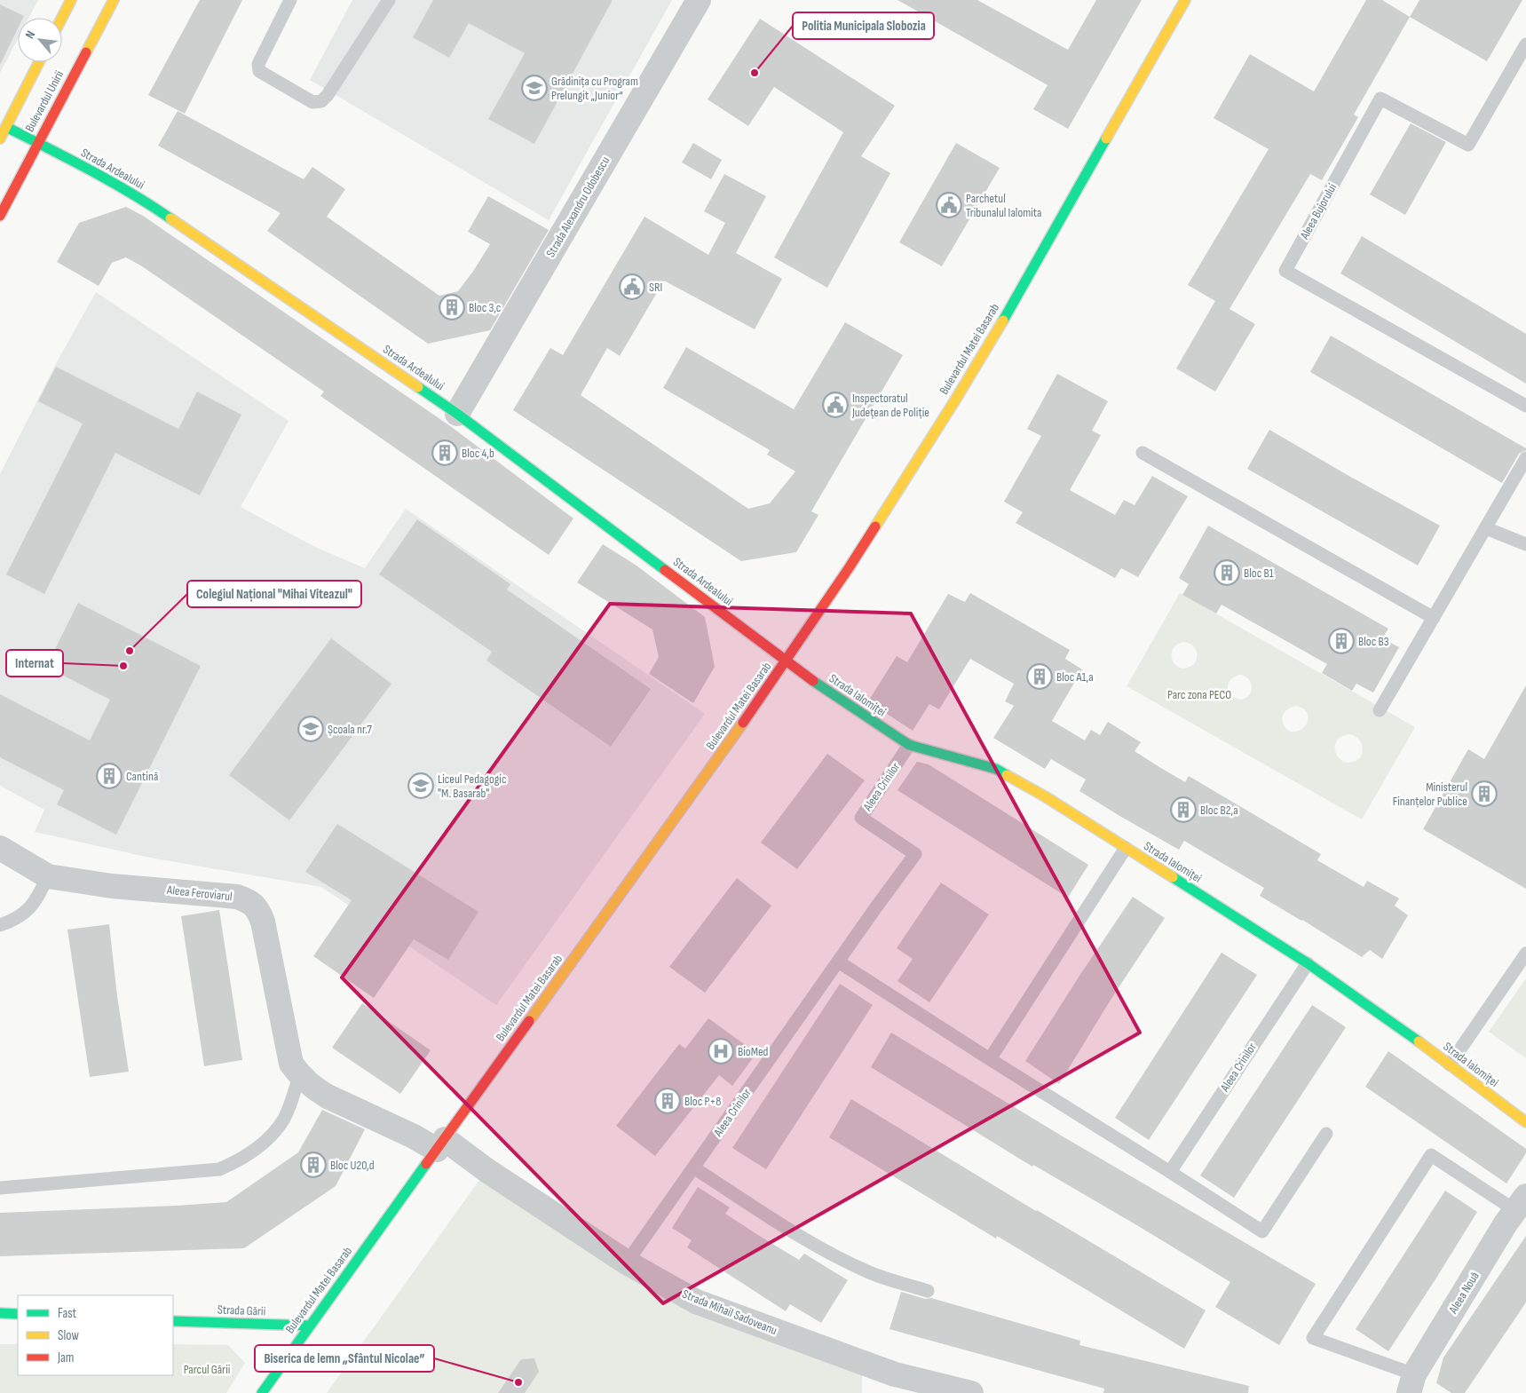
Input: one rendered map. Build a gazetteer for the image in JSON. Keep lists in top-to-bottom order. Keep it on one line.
{"streets":{"street":["Bulevardul Unirii","Strada Ardealului","Strada Alexandru Odobescu","Bulevardul Matei Basarab","Strada Ialomiței","Aleea Feroviarul","Aleea Nouă","Strada Gării","Strada Mihail Sadoveanu"],"lane":["Aleea Bujorului","Aleea Crinilor"]},"crossings":[["Bulevardul Unirii","Strada Ardealului"],["Strada Ardealului","Strada Alexandru Odobescu"],["Strada Ardealului","Bulevardul Matei Basarab"],["Strada Ardealului","Strada Ialomiței"],["Bulevardul Matei Basarab","Strada Ialomiței"],["Bulevardul Matei Basarab","Aleea Feroviarul"],["Bulevardul Matei Basarab","Strada Gării"],["Bulevardul Matei Basarab","Strada Mihail Sadoveanu"],["Strada Ialomiței","Aleea Crinilor"],["Aleea Crinilor","Strada Mihail Sadoveanu"],["Aleea Feroviarul","Strada Mihail Sadoveanu"]],"parks":["Parc zona PECO","Parcul Gării"],"places":{"other":["Politia Municipala Slobozia","Colegiul Național \"Mihai Viteazul\"","Internat","Biserica de lemn „Sfântul Nicolae”"],"school or university":["Grădinița cu Program Prelungit „Junior“","Școala nr.7","Liceul Pedagogic \"M. Basarab\""],"public building":["Parchetul Tribunalul Ialomita","SRI","Inspectoratul Județean de Poliție"],"building":["Bloc 3,c","Bloc 4,b","Bloc B1","Bloc B3","Bloc A1,a","Cantină","Ministerul Finanțelor Publice","Bloc B2,a","Bloc P+8","Bloc U20,d"],"hospital":["BioMed"]},"legend":["Fast","Slow","Jam"],"north":"top left"}
